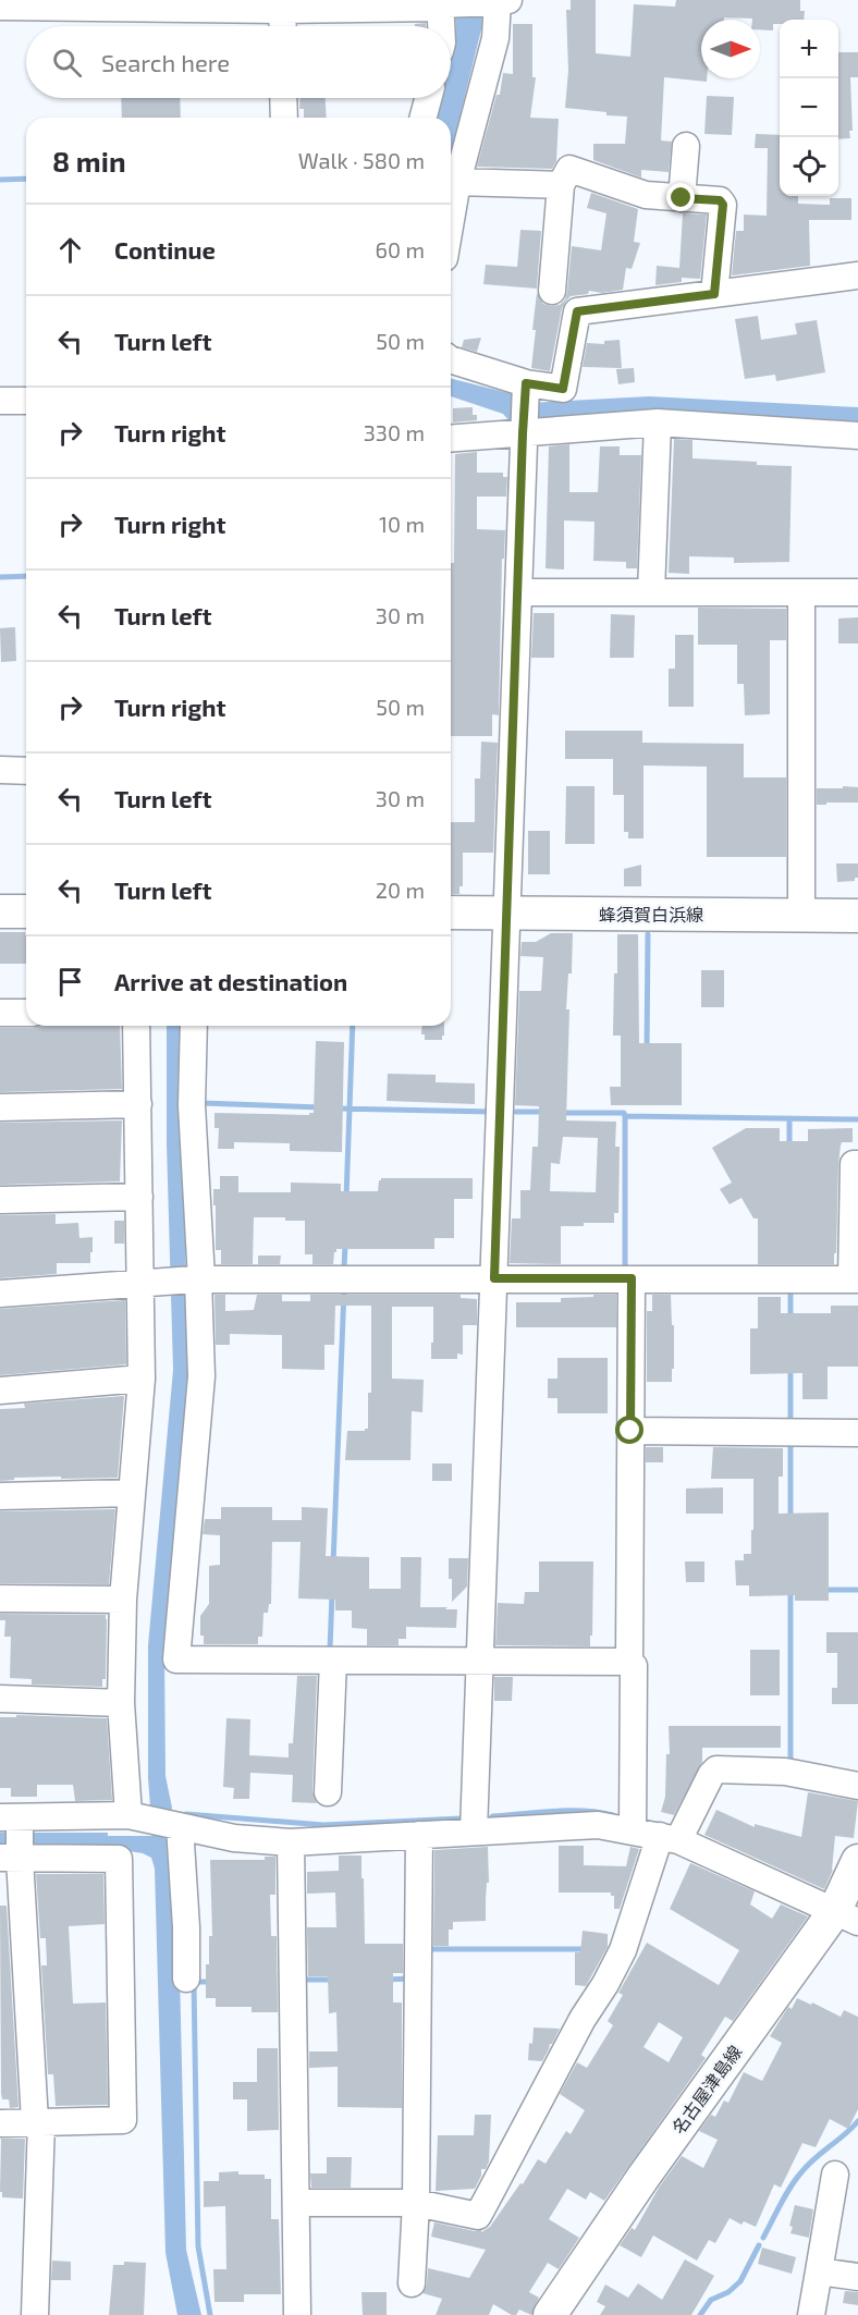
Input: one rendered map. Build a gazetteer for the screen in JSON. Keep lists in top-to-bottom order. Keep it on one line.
{"streets":{"main road":["蜂須賀白浜線","名古屋津島線"]},"north":"right","page":{"map_buttons":["+","−"],"search":"Search here","heading":["8 min","Walk · 580 m"],"list":[["Continue","60 m"],["Turn left","50 m"],["Turn right","330 m"],["Turn right","10 m"],["Turn left","30 m"],["Turn right","50 m"],["Turn left","30 m"],["Turn left","20 m"],"Arrive at destination"]}}
